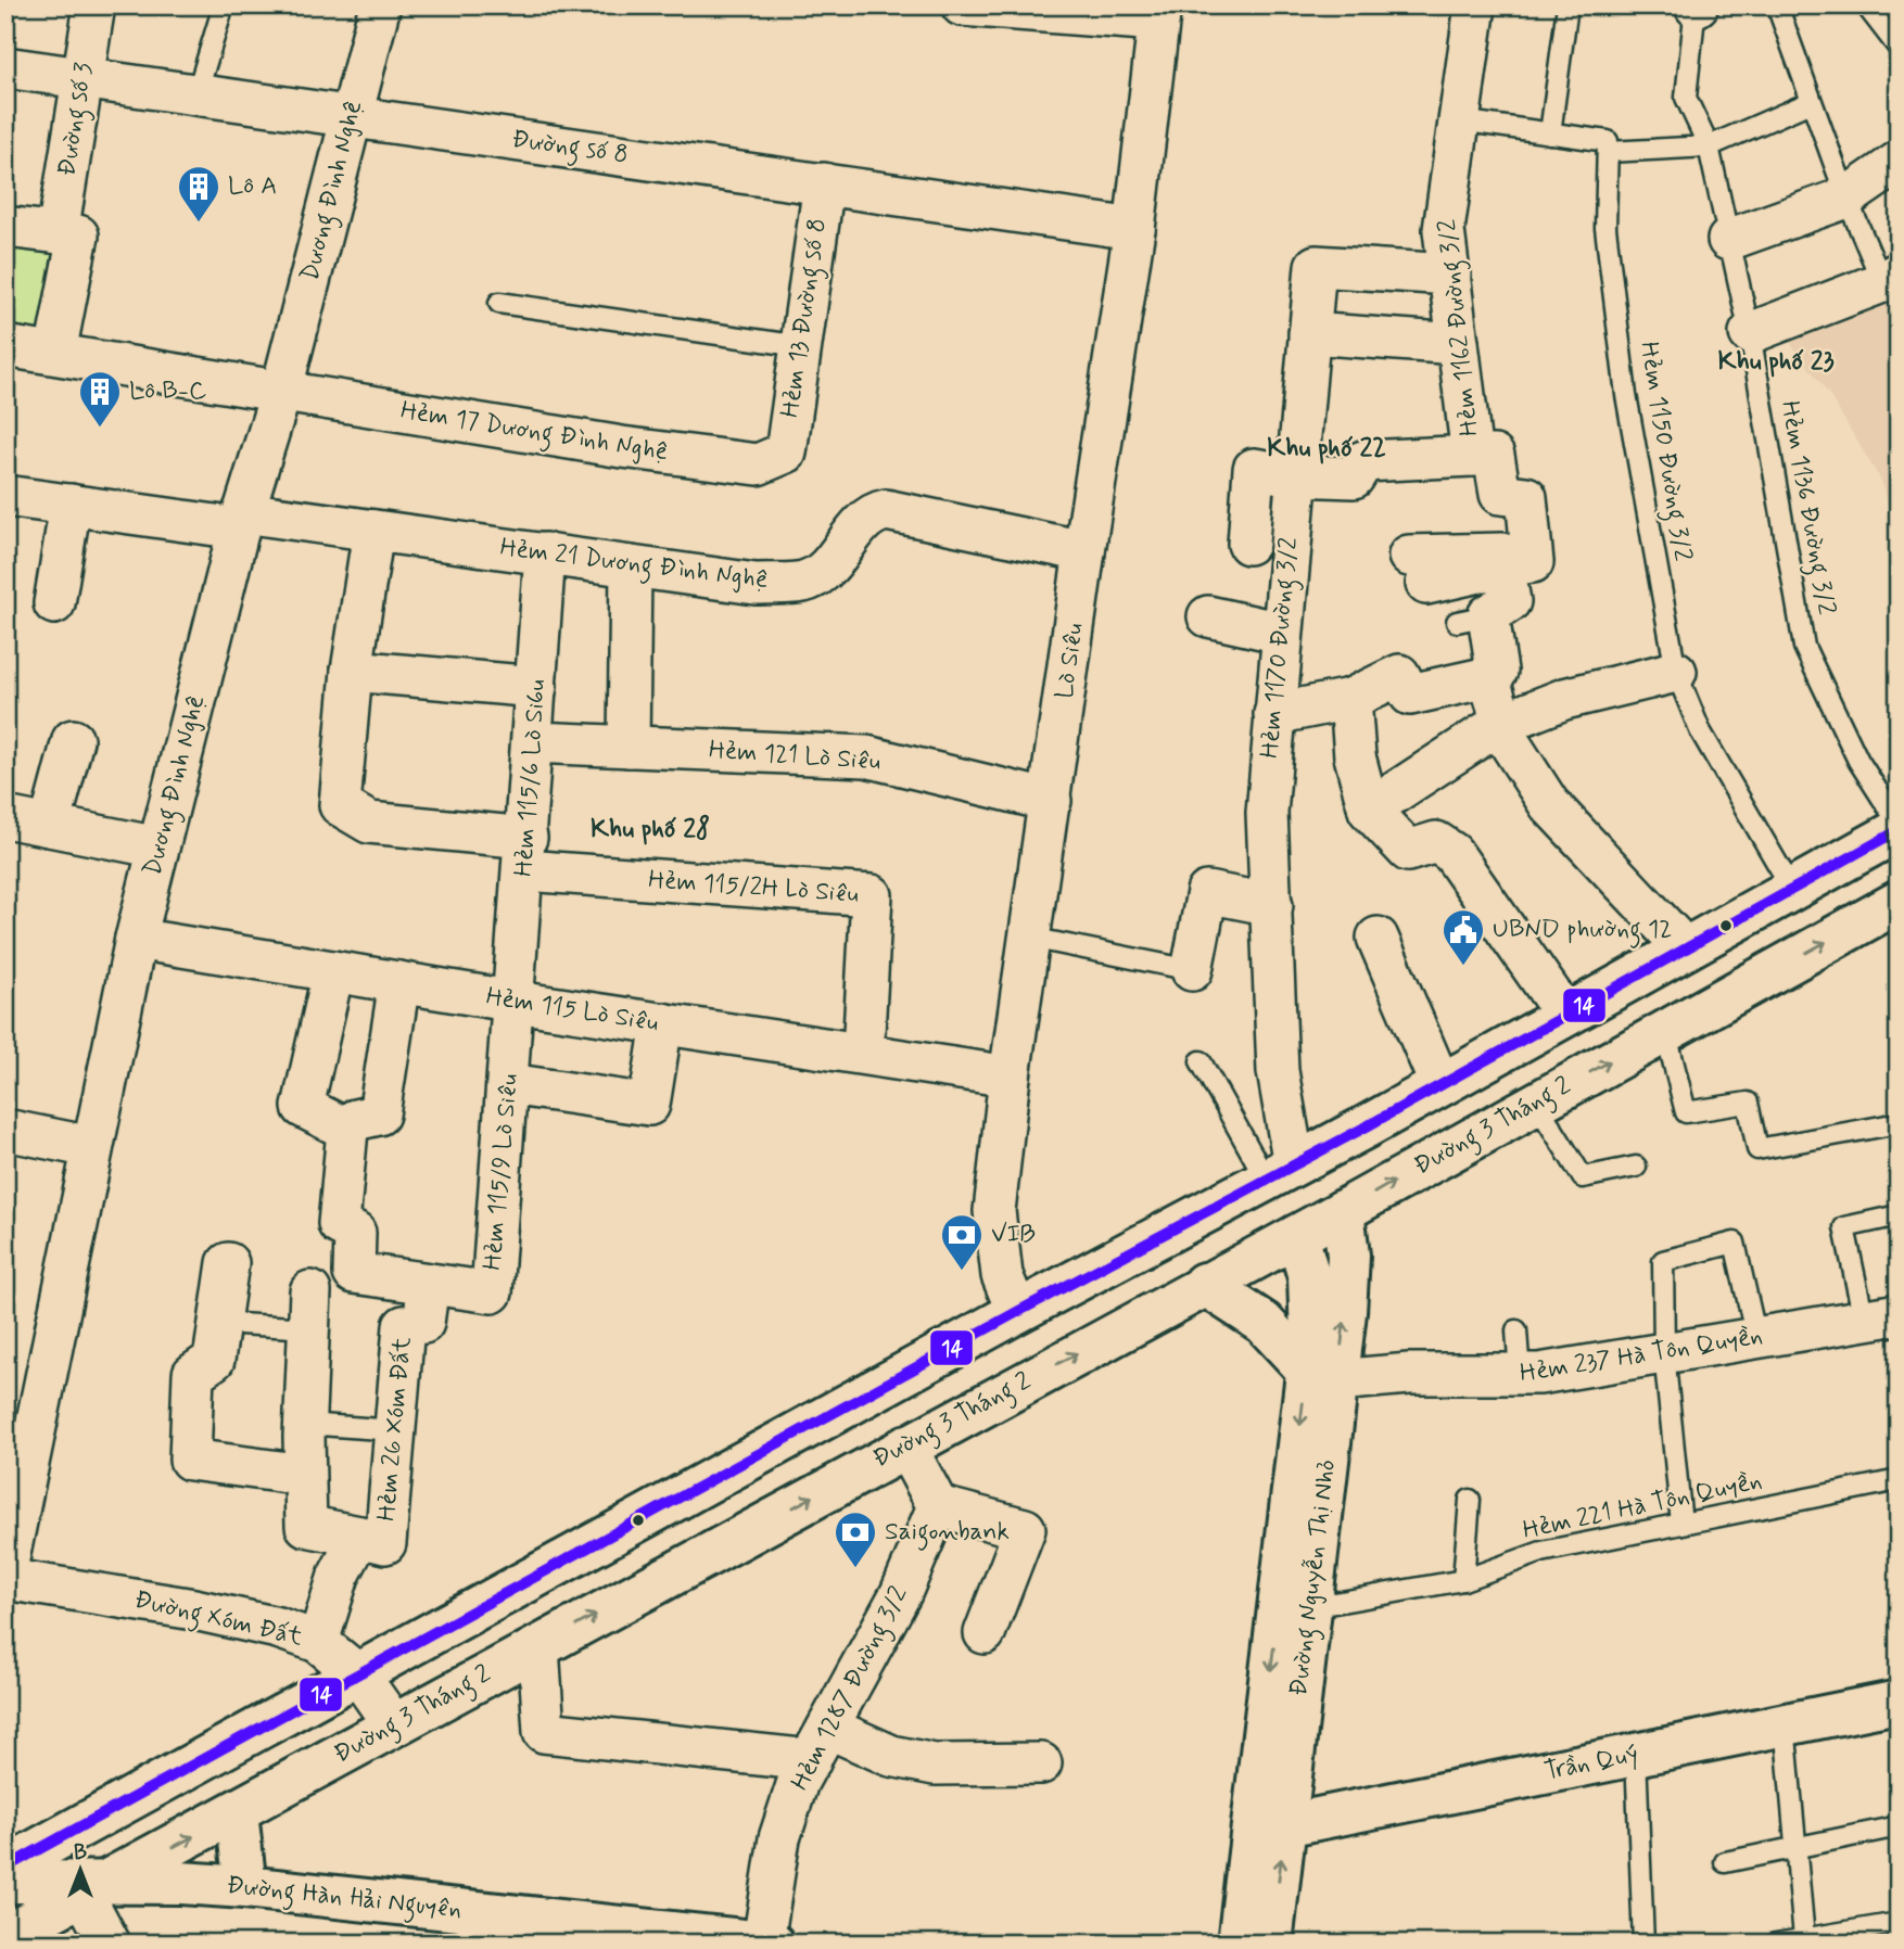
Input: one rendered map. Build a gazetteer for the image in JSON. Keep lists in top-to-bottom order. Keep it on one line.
{"streets":{"main road":["Đường 3 Tháng 2","Đường Nguyễn Thị Nhỏ","Trần Quý","Đường Hàn Hải Nguyên"],"street":["Đường số 3","Đường số 8","Dương Đình Nghệ","Hẻm 13 Đường số 8","Hẻm 1162 Đường 3/2","Hẻm 17 Dương Đình Nghệ","Hẻm 21 Dương Đình Nghệ","Hẻm 1170 Đường 3/2","Lò Siêu","Hẻm 121 Lò Siêu","Hẻm 115/6 Lò Si6u","Hẻm 115/2H Lò Siêu","Hẻm 115 Lò Siêu","Hẻm 115/9 Lò Siêu","Hẻm 237 Hà Tôn Quyền","Hẻm 26 Xóm Đất","Đường Xóm Đất","Hẻm 1287 Đường 3/2"],"lane":["Hẻm 1150 Đường 3/2","Hẻm 1136 Đường 3/2","Hẻm 221 Hà Tôn Quyền"]},"crossings":[["Đường số 3","Đường số 8"],["Đường số 8","Dương Đình Nghệ"],["Đường số 8","Hẻm 13 Đường số 8"],["Đường số 8","Lò Siêu"],["Dương Đình Nghệ","Hẻm 17 Dương Đình Nghệ"],["Dương Đình Nghệ","Hẻm 21 Dương Đình Nghệ"],["Dương Đình Nghệ","Hẻm 115 Lò Siêu"],["Dương Đình Nghệ","Đường Xóm Đất"],["Hẻm 13 Đường số 8","Hẻm 17 Dương Đình Nghệ"],["Hẻm 1162 Đường 3/2","Hẻm 1170 Đường 3/2"],["Hẻm 21 Dương Đình Nghệ","Lò Siêu"],["Hẻm 21 Dương Đình Nghệ","Hẻm 115/6 Lò Si6u"],["Hẻm 1170 Đường 3/2","Đường Nguyễn Thị Nhỏ"],["Lò Siêu","Hẻm 121 Lò Siêu"],["Lò Siêu","Hẻm 115 Lò Siêu"],["Hẻm 121 Lò Siêu","Hẻm 115/6 Lò Si6u"],["Hẻm 115/6 Lò Si6u","Hẻm 115/2H Lò Siêu"],["Hẻm 115/6 Lò Si6u","Hẻm 115 Lò Siêu"],["Hẻm 115/6 Lò Si6u","Hẻm 115/9 Lò Siêu"],["Hẻm 115/2H Lò Siêu","Hẻm 115 Lò Siêu"],["Hẻm 115 Lò Siêu","Hẻm 115/9 Lò Siêu"],["Đường 3 Tháng 2","Đường Nguyễn Thị Nhỏ"],["Đường 3 Tháng 2","Đường Xóm Đất"],["Đường 3 Tháng 2","Đường Hàn Hải Nguyên"],["Hẻm 115/9 Lò Siêu","Hẻm 26 Xóm Đất"],["Hẻm 237 Hà Tôn Quyền","Đường Nguyễn Thị Nhỏ"],["Hẻm 26 Xóm Đất","Đường Xóm Đất"],["Hẻm 221 Hà Tôn Quyền","Đường Nguyễn Thị Nhỏ"],["Đường Nguyễn Thị Nhỏ","Trần Quý"],["Hẻm 1287 Đường 3/2","Đường Hàn Hải Nguyên"]],"districts":["Khu phố 23","Khu phố 22","Khu phố 28"],"places":{"building":["Lô A","Lô B-C"],"public building":["UBND phường 12"],"bank":["VIB","Saigonbank"]},"lines":["transit line 14"],"north":"top"}
